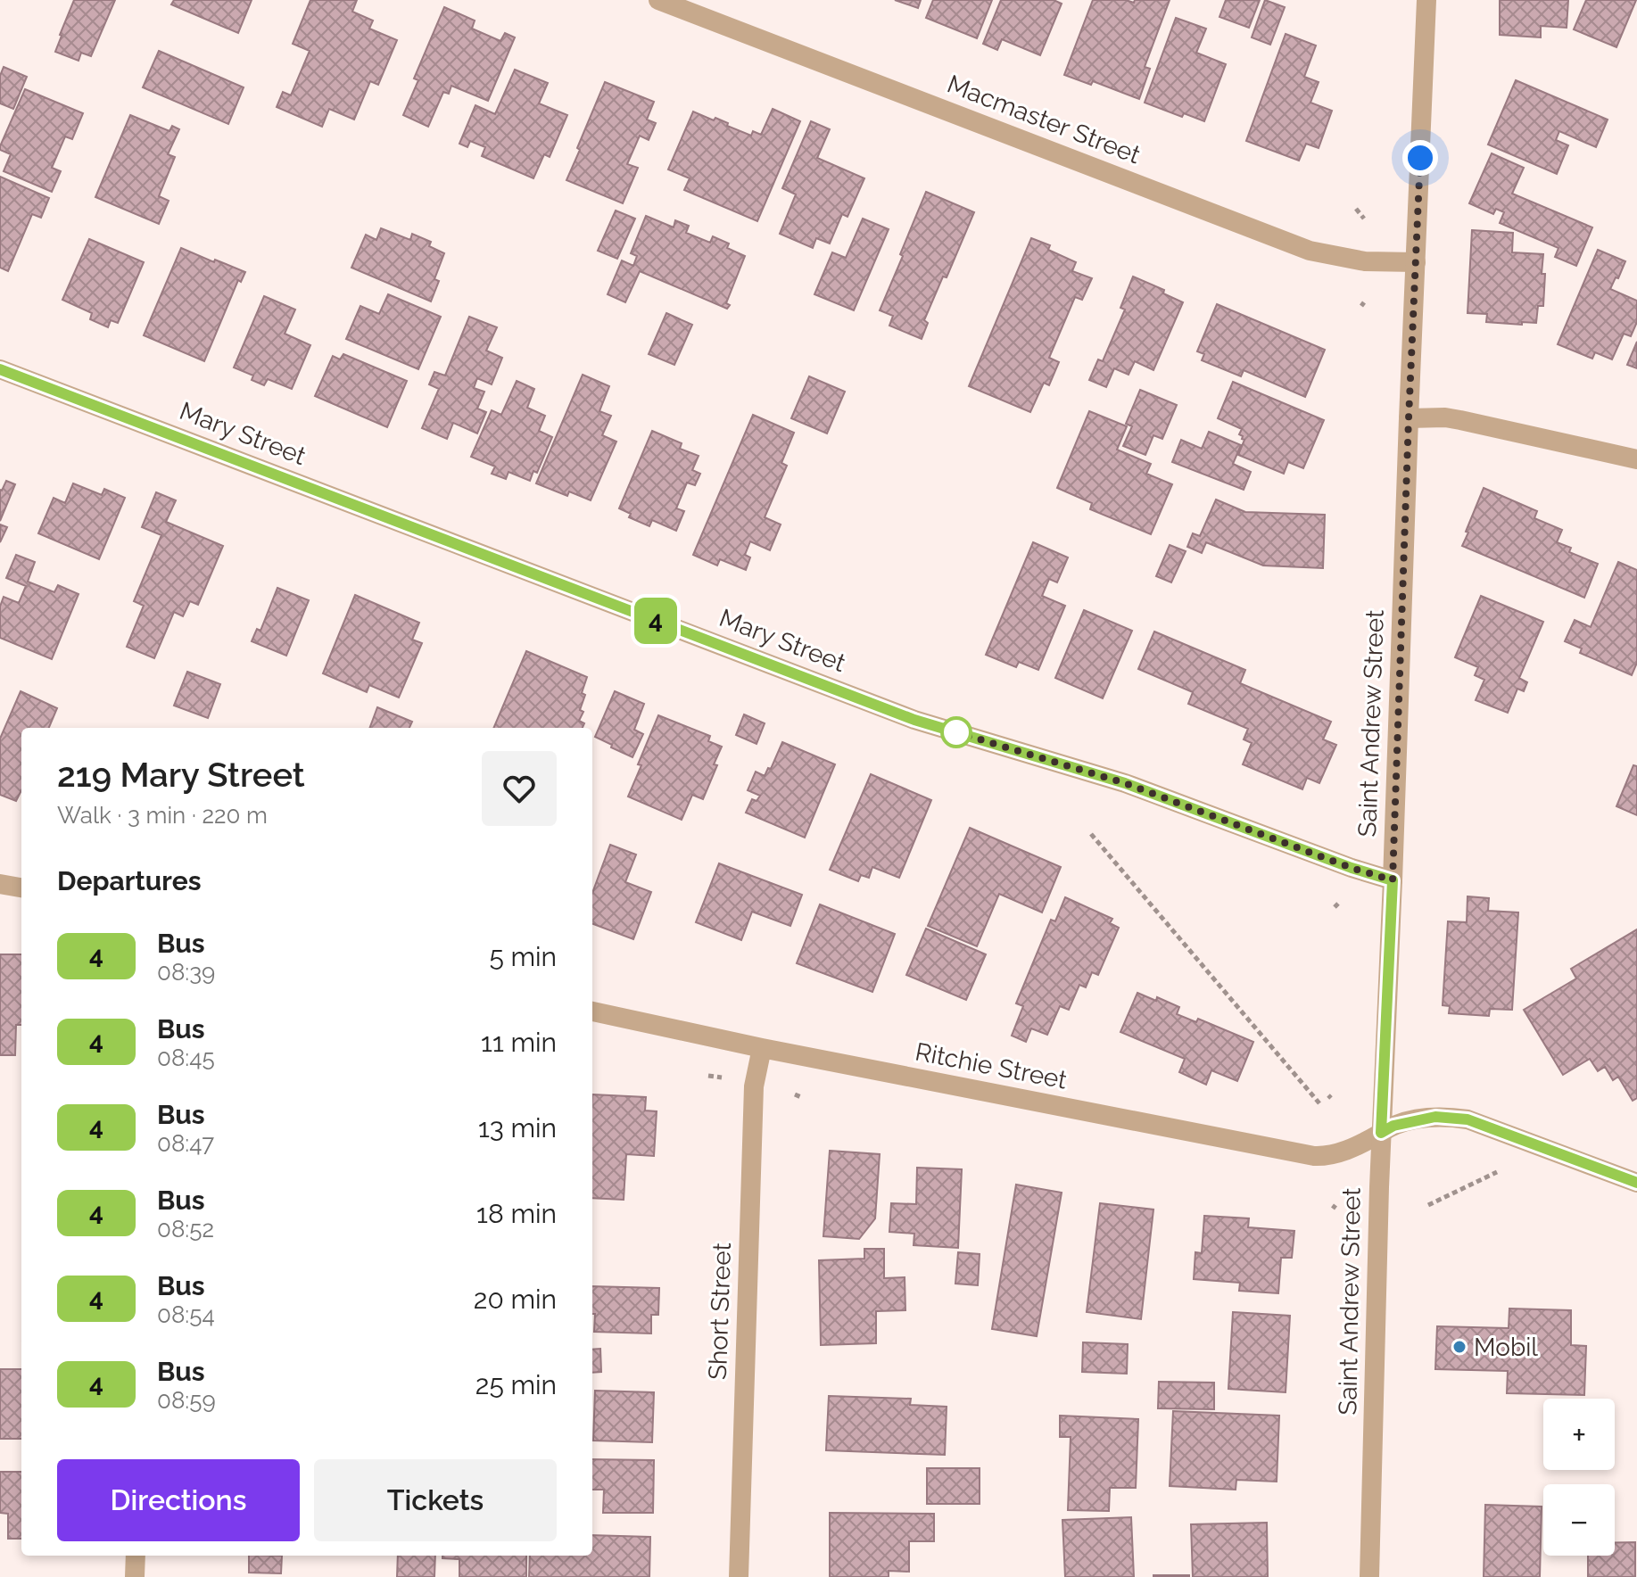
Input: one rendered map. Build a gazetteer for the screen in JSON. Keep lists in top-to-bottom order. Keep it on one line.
{"streets":{"street":["Macmaster Street","Mary Street","Saint Andrew Street","Ritchie Street","Short Street"]},"crossings":[["Macmaster Street","Saint Andrew Street"],["Mary Street","Saint Andrew Street"],["Saint Andrew Street","Ritchie Street"],["Ritchie Street","Short Street"]],"places":["Mobil"],"lines":["bus line 4"],"page":{"on_map":"4","heading":[["219 Mary Street","Walk · 3 min · 220 m"],"Departures"],"list":[{"mark":"4","name":"Bus","note":"08:39","value":"5 min"},{"mark":"4","name":"Bus","note":"08:45","value":"11 min"},{"mark":"4","name":"Bus","note":"08:47","value":"13 min"},{"mark":"4","name":"Bus","note":"08:52","value":"18 min"},{"mark":"4","name":"Bus","note":"08:54","value":"20 min"},{"mark":"4","name":"Bus","note":"08:59","value":"25 min"}],"map_buttons":["+","−"],"buttons":["Directions","Tickets"]}}
